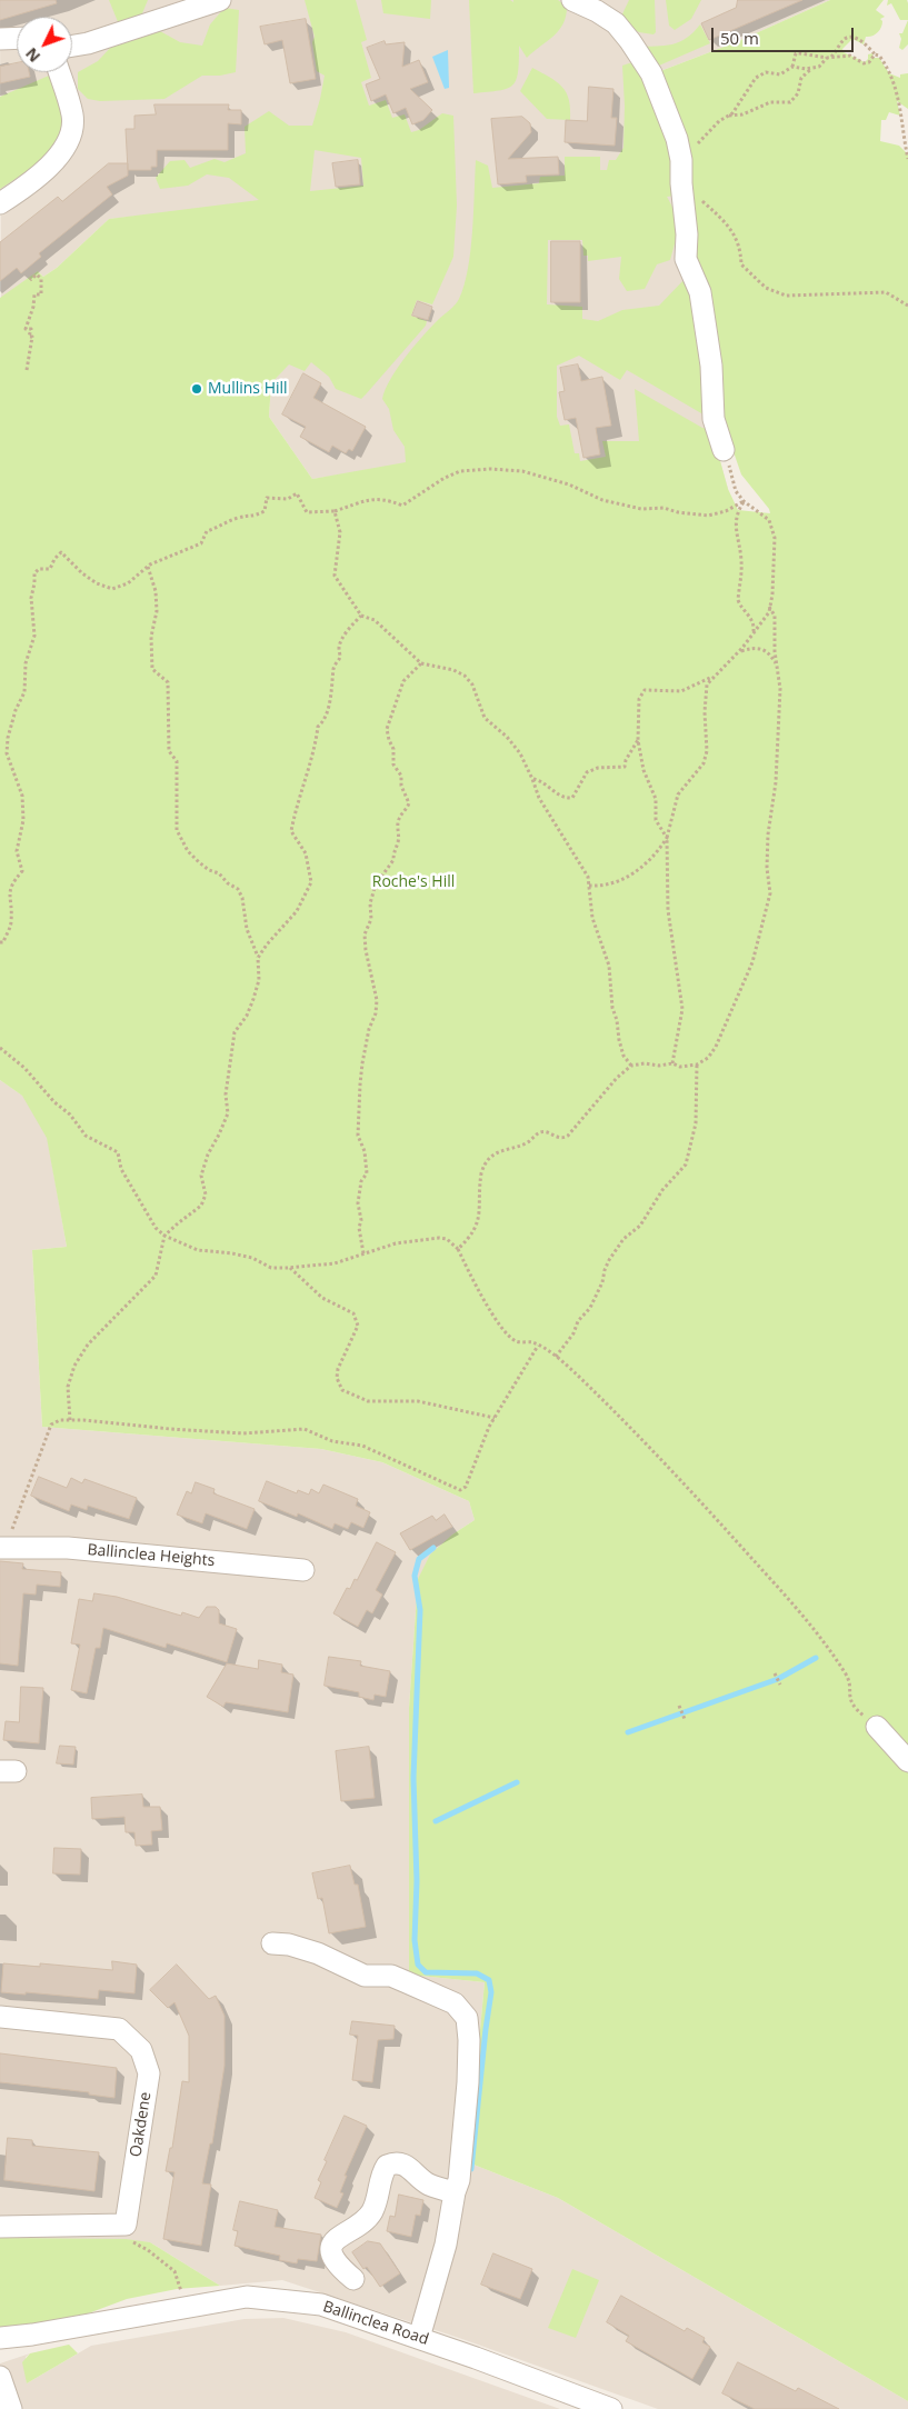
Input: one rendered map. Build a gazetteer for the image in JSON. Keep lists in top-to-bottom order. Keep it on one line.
{"streets":{"street":["Ballinclea Heights","Oakdene","Ballinclea Road"]},"parks":["Roche's Hill"],"places":["Mullins Hill"],"scale_bar":"50 m","north":"bottom left"}
